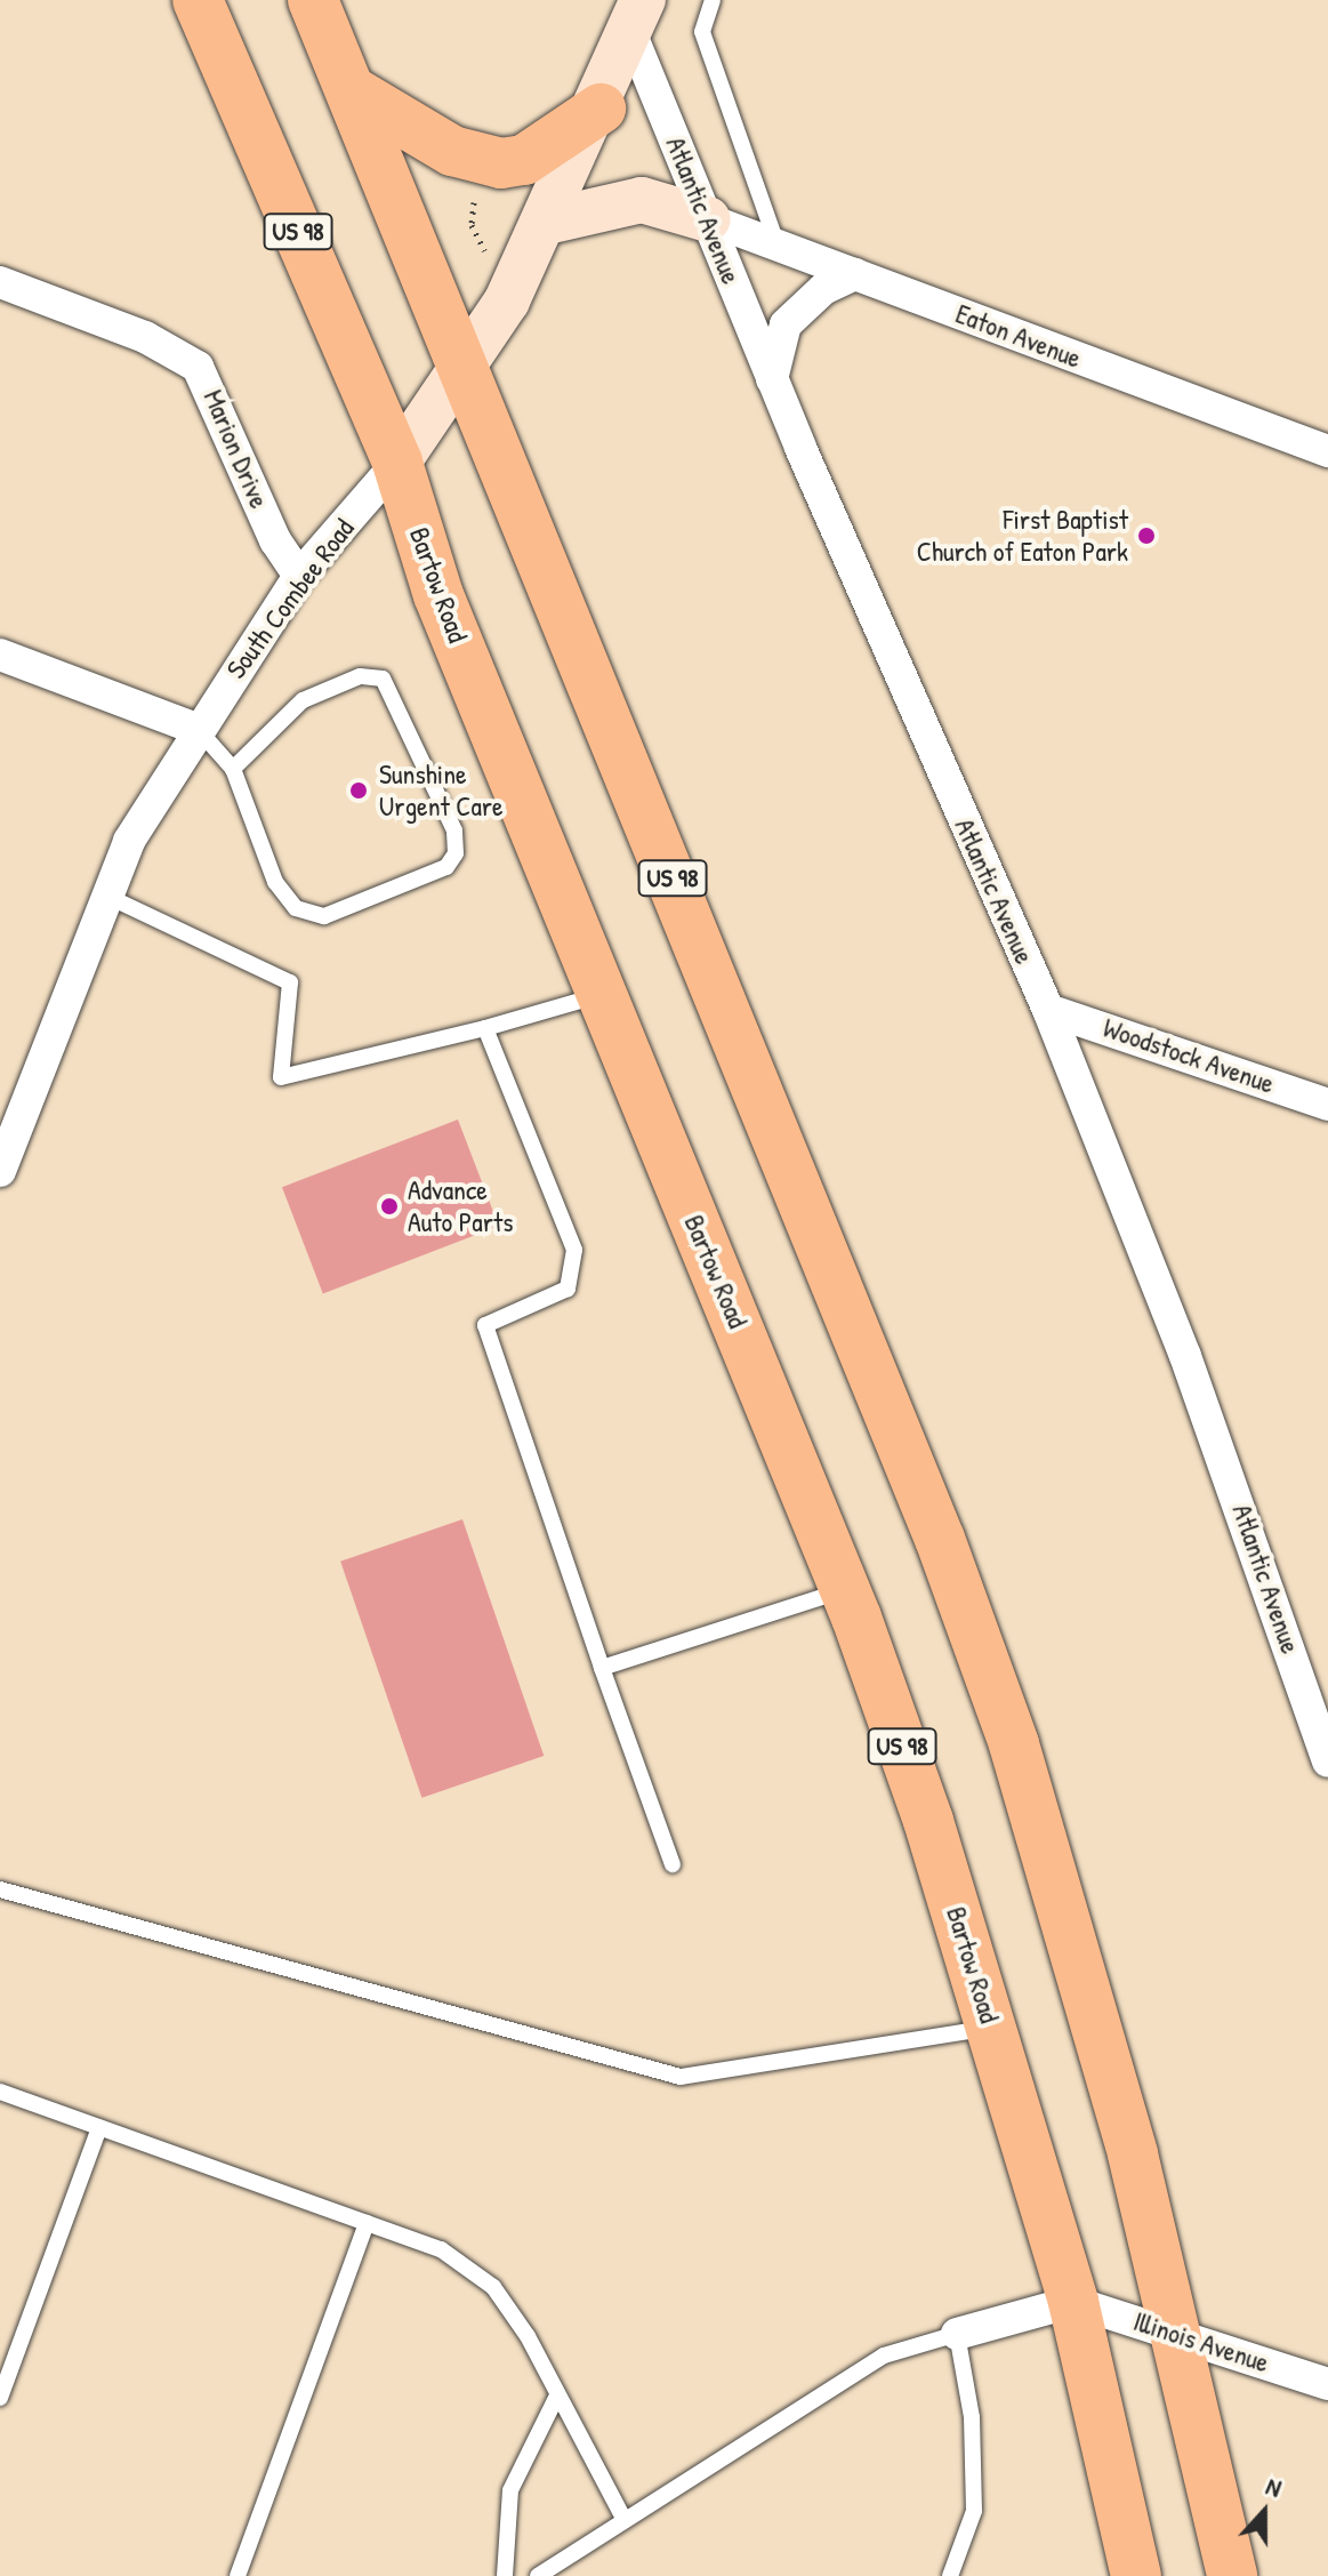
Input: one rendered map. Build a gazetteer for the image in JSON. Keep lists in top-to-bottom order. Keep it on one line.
{"streets":{"main road":["US 98","Bartow Road","South Combee Road"],"street":["Atlantic Avenue","Eaton Avenue","Marion Drive","Woodstock Avenue","Illinois Avenue"]},"crossings":[["Atlantic Avenue","Eaton Avenue"],["Atlantic Avenue","South Combee Road"],["Atlantic Avenue","Woodstock Avenue"],["US 98","South Combee Road"],["US 98","Illinois Avenue"],["Marion Drive","South Combee Road"],["Bartow Road","South Combee Road"],["Bartow Road","Illinois Avenue"]],"places":["First Baptist Church of Eaton Park","Sunshine Urgent Care","Advance Auto Parts"],"north":"top"}
